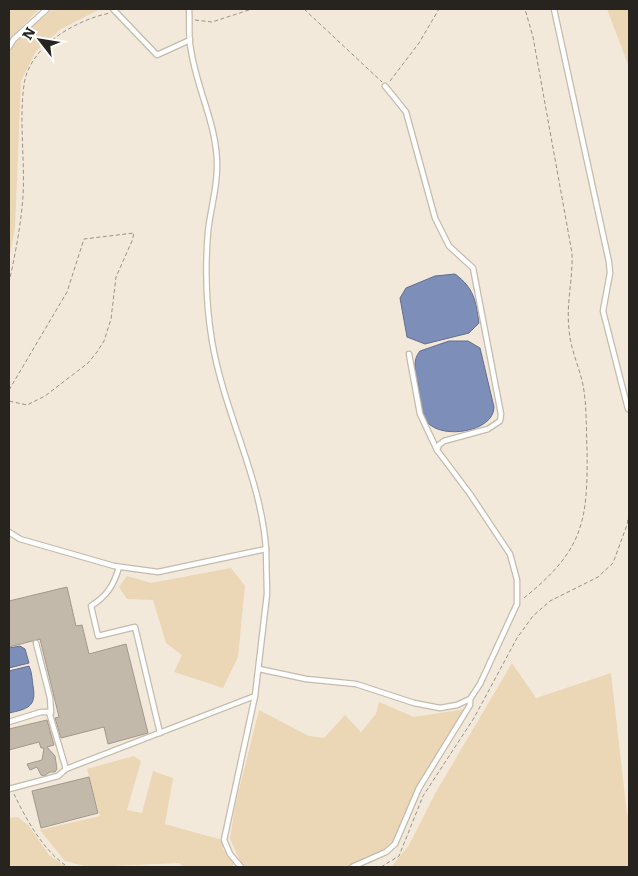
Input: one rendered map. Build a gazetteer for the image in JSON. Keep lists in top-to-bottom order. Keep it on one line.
{"north":"top left"}
